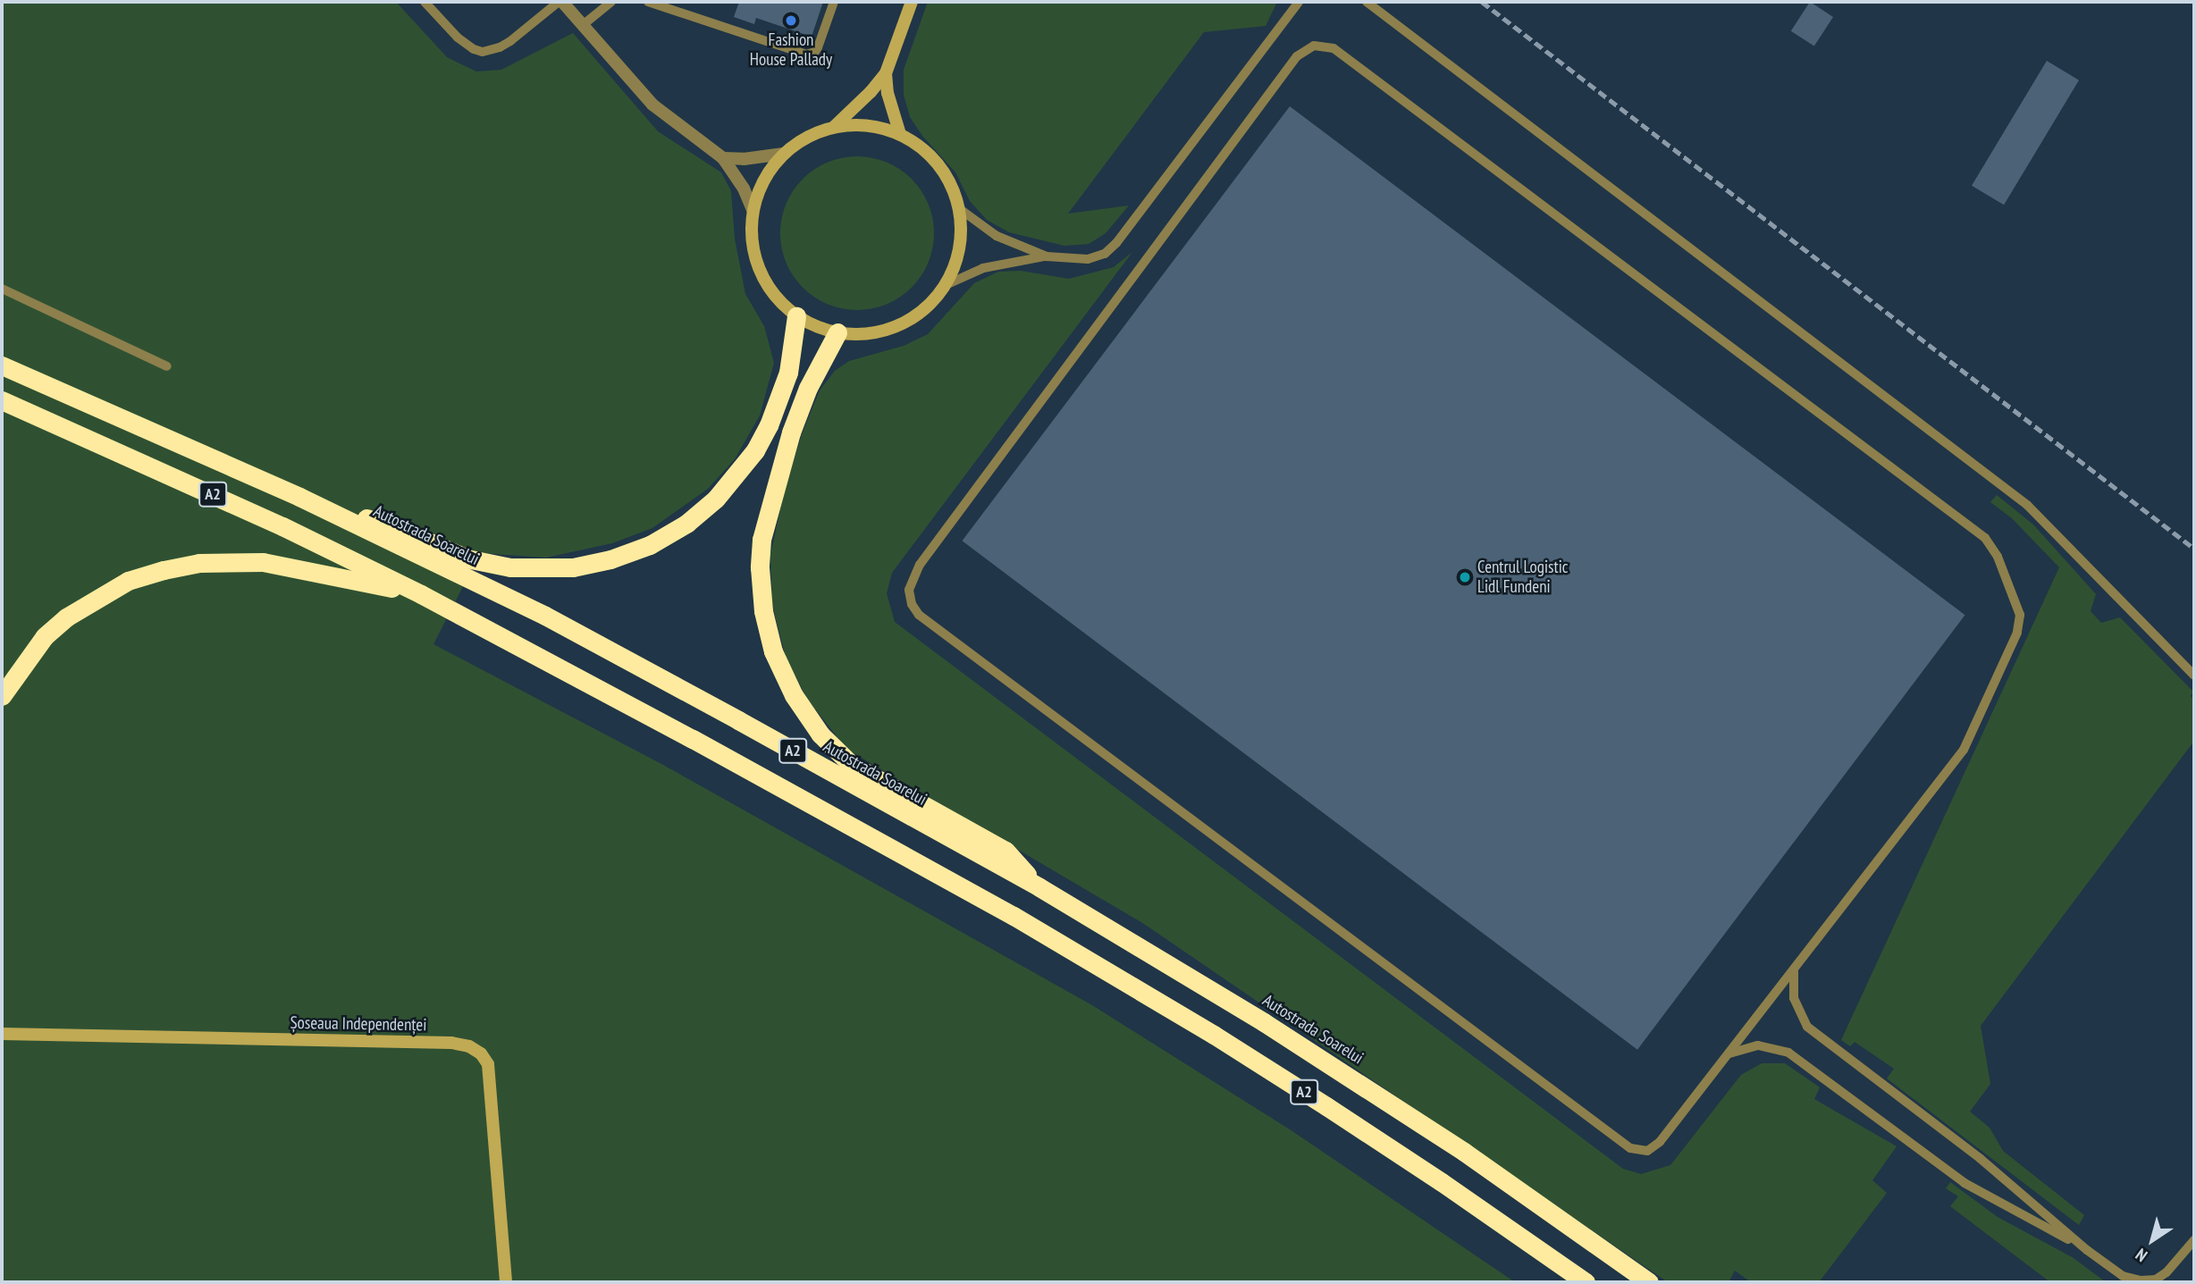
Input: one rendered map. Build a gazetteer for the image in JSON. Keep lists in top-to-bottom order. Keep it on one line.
{"streets":{"highway":["A2","Autostrada Soarelui"],"street":["Șoseaua Independenței"]},"places":["Fashion House Pallady","Centrul Logistic Lidl Fundeni"],"north":"bottom left"}
